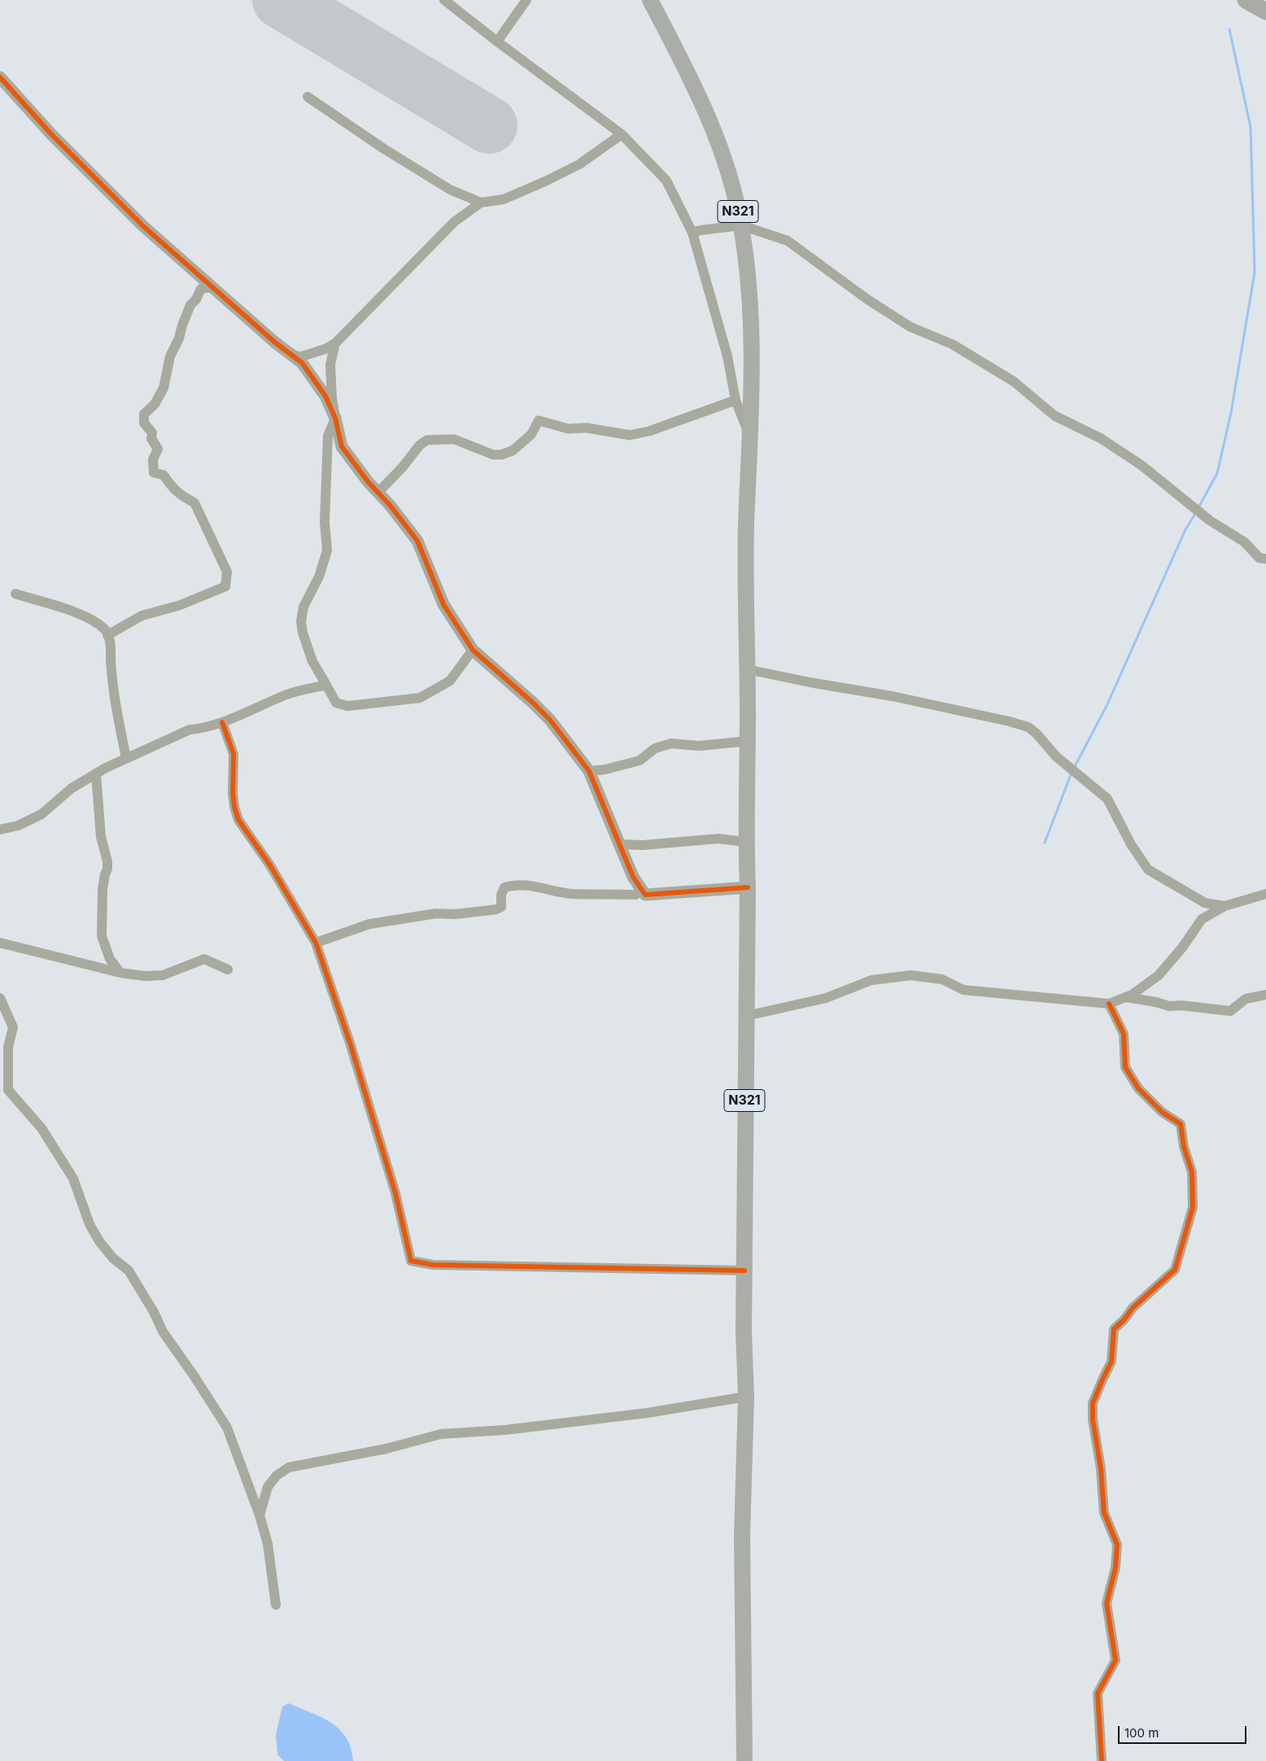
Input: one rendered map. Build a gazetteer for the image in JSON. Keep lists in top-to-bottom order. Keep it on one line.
{"streets":{"main road":["N321"]},"scale_bar":"100 m"}
